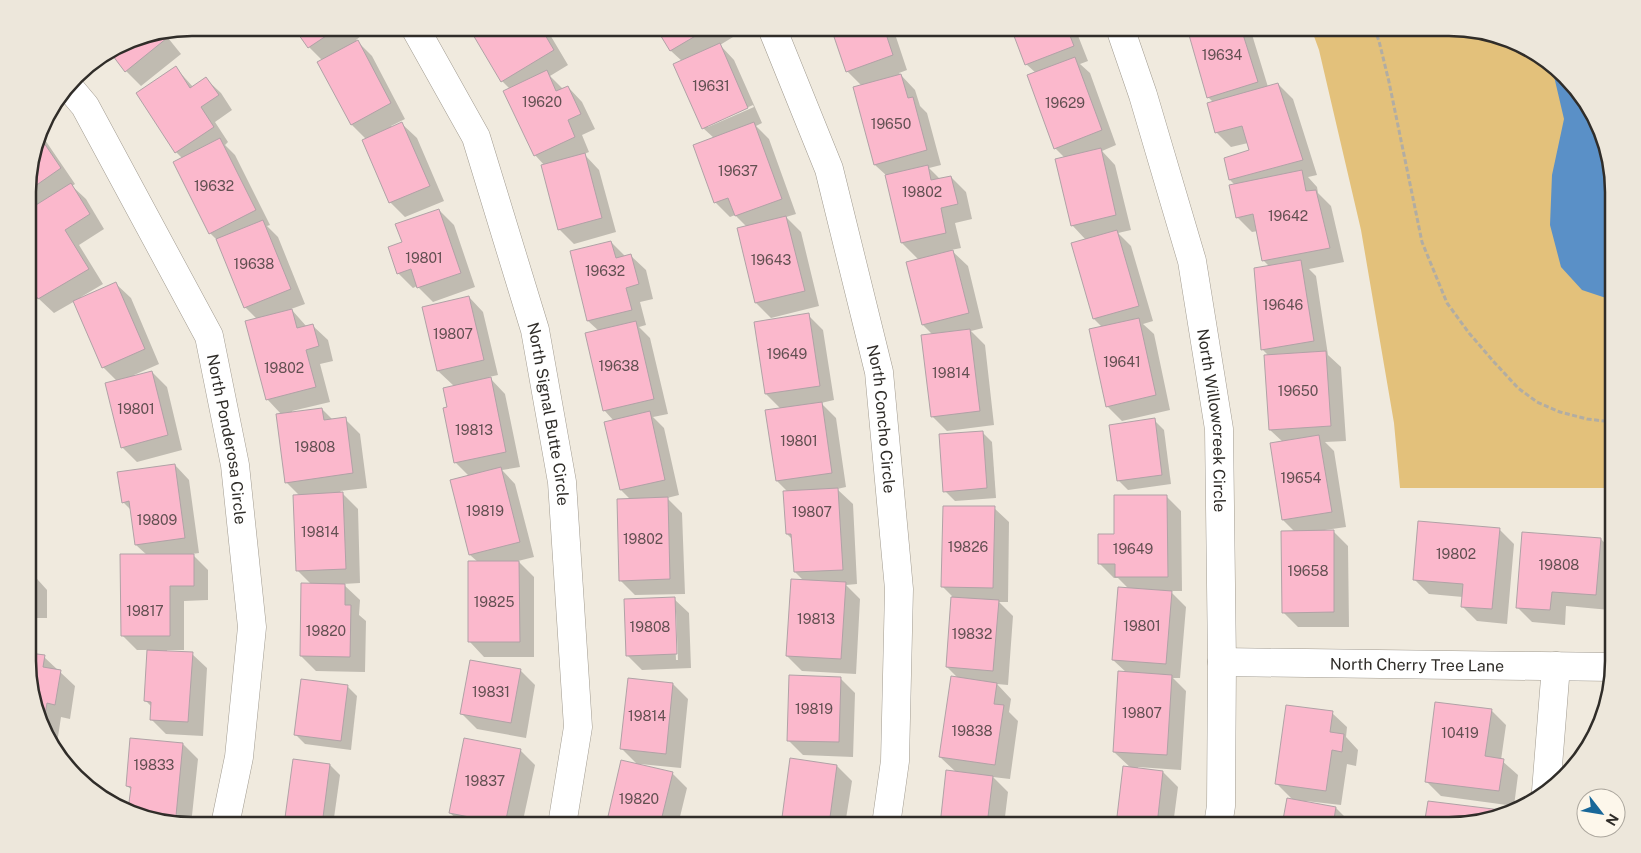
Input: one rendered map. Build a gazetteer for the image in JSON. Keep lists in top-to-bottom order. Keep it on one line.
{"streets":{"street":["North Signal Butte Circle","North Concho Circle","North Willowcreek Circle","North Ponderosa Circle","North Cherry Tree Lane"]},"crossings":[["North Willowcreek Circle","North Cherry Tree Lane"]],"house_numbers":["19634","19631","19620","19629","19650","19637","19632","19802","19642","19801","19643","19638","19632","19646","19807","19649","19641","19638","19802","19814","19650","19801","19813","19801","19808","19654","19819","19807","19809","19814","19802","19826","19649","19802","19808","19658","19825","19817","19813","19801","19808","19820","19832","19831","19819","19807","19814","19838","10419","19833","19837","19820"],"north":"bottom right"}
